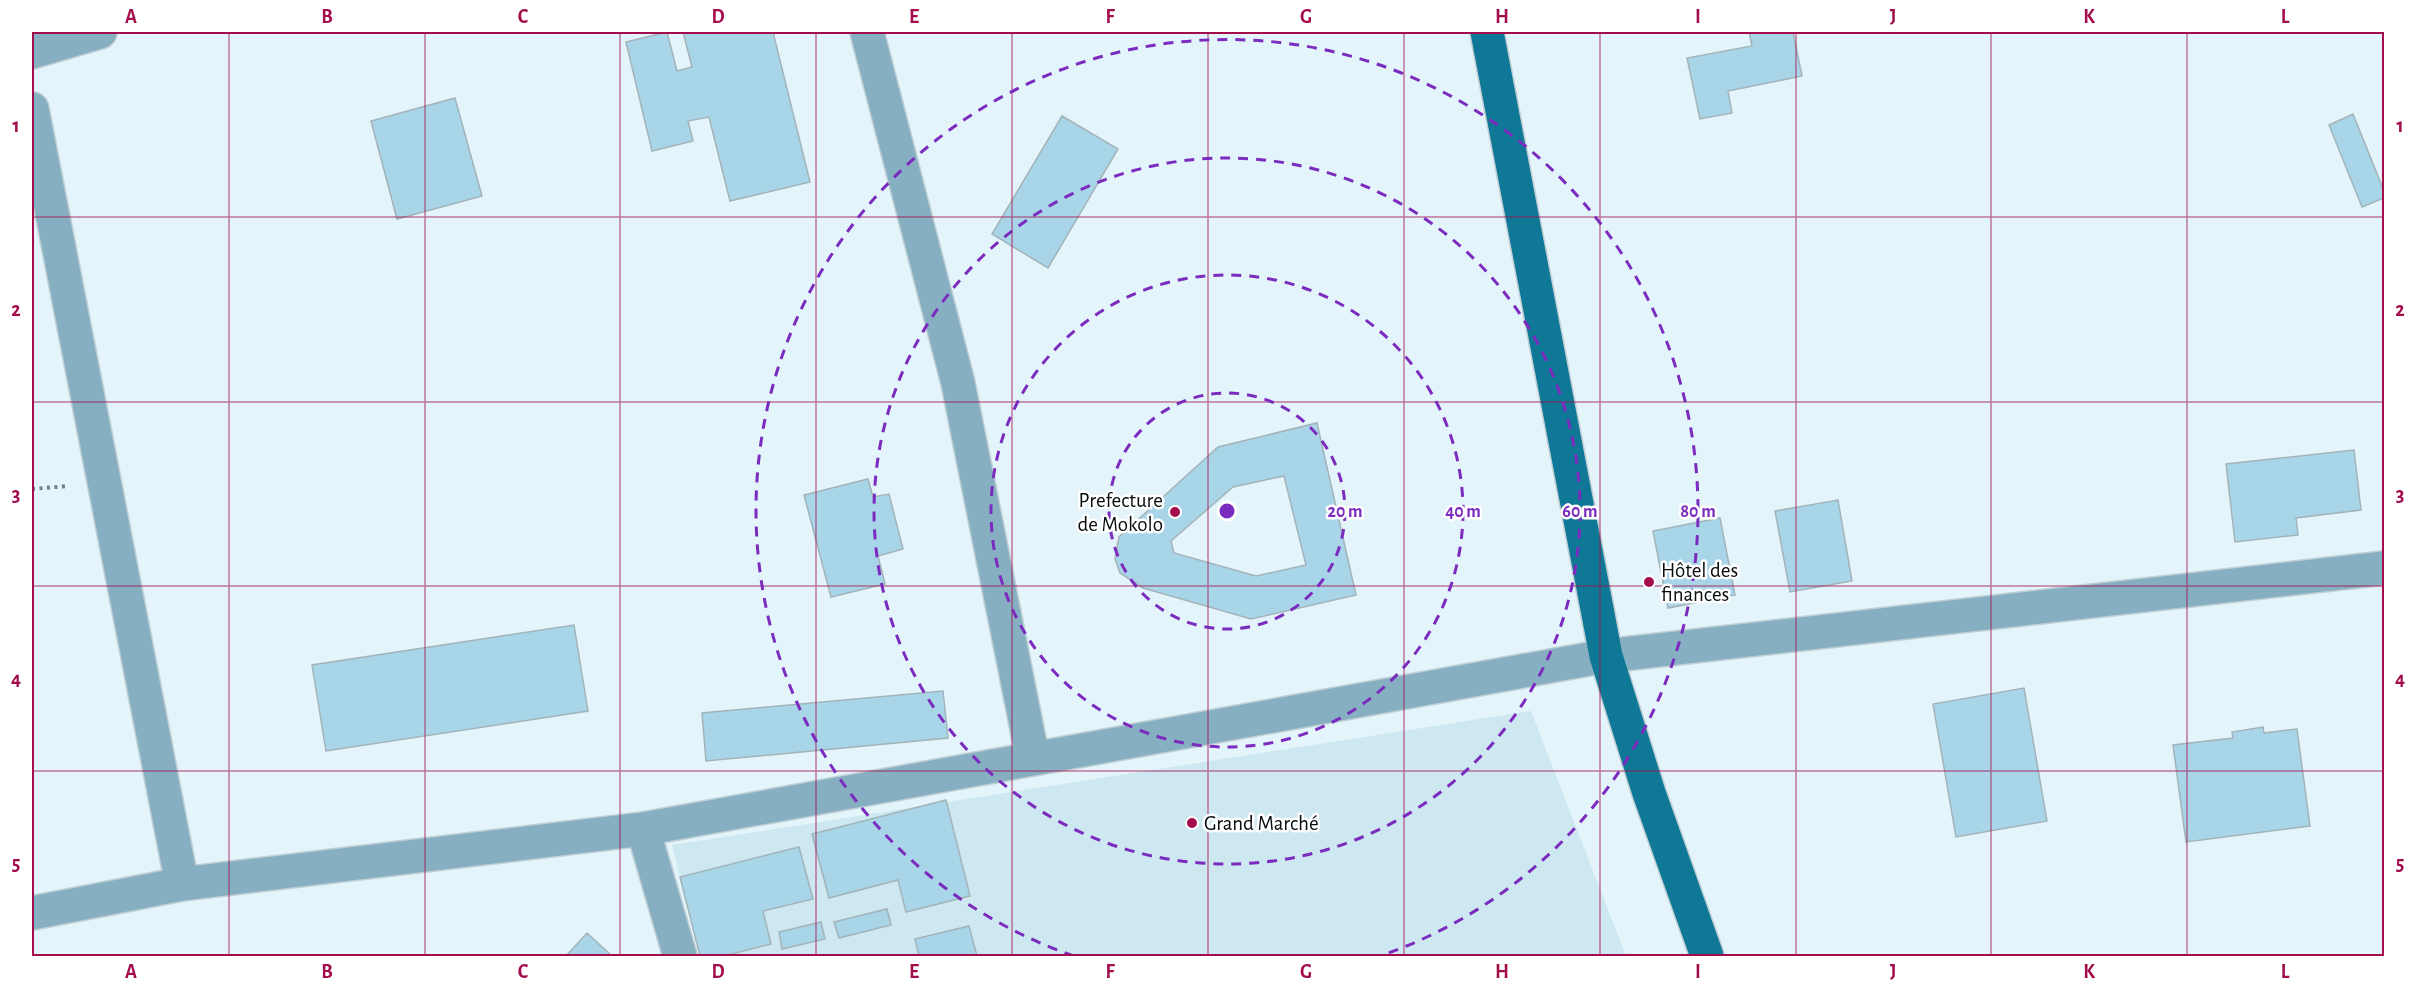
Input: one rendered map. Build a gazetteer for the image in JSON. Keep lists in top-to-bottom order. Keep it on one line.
{"places":["Prefecture de Mokolo","Hôtel des finances","Grand Marché"],"grid":{"columns":["A","B","C","D","E","F","G","H","I","J","K","L"],"rows":["1","2","3","4","5"]},"rings":["20 m","40 m","60 m","80 m"]}
